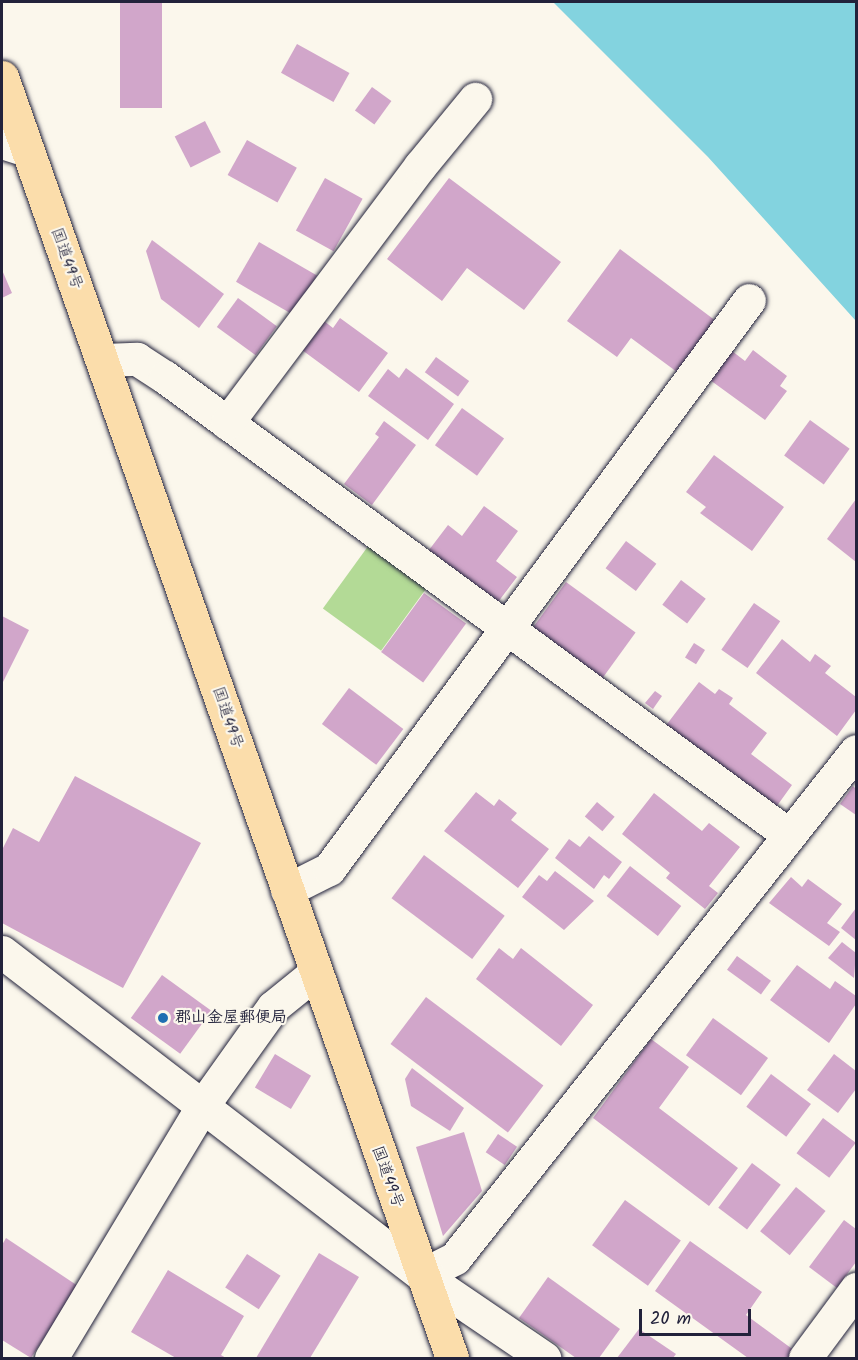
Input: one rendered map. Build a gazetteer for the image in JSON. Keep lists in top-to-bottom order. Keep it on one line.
{"streets":{"highway":["国道49号"]},"places":["郡山金屋郵便局"],"scale_bar":"20 m"}
